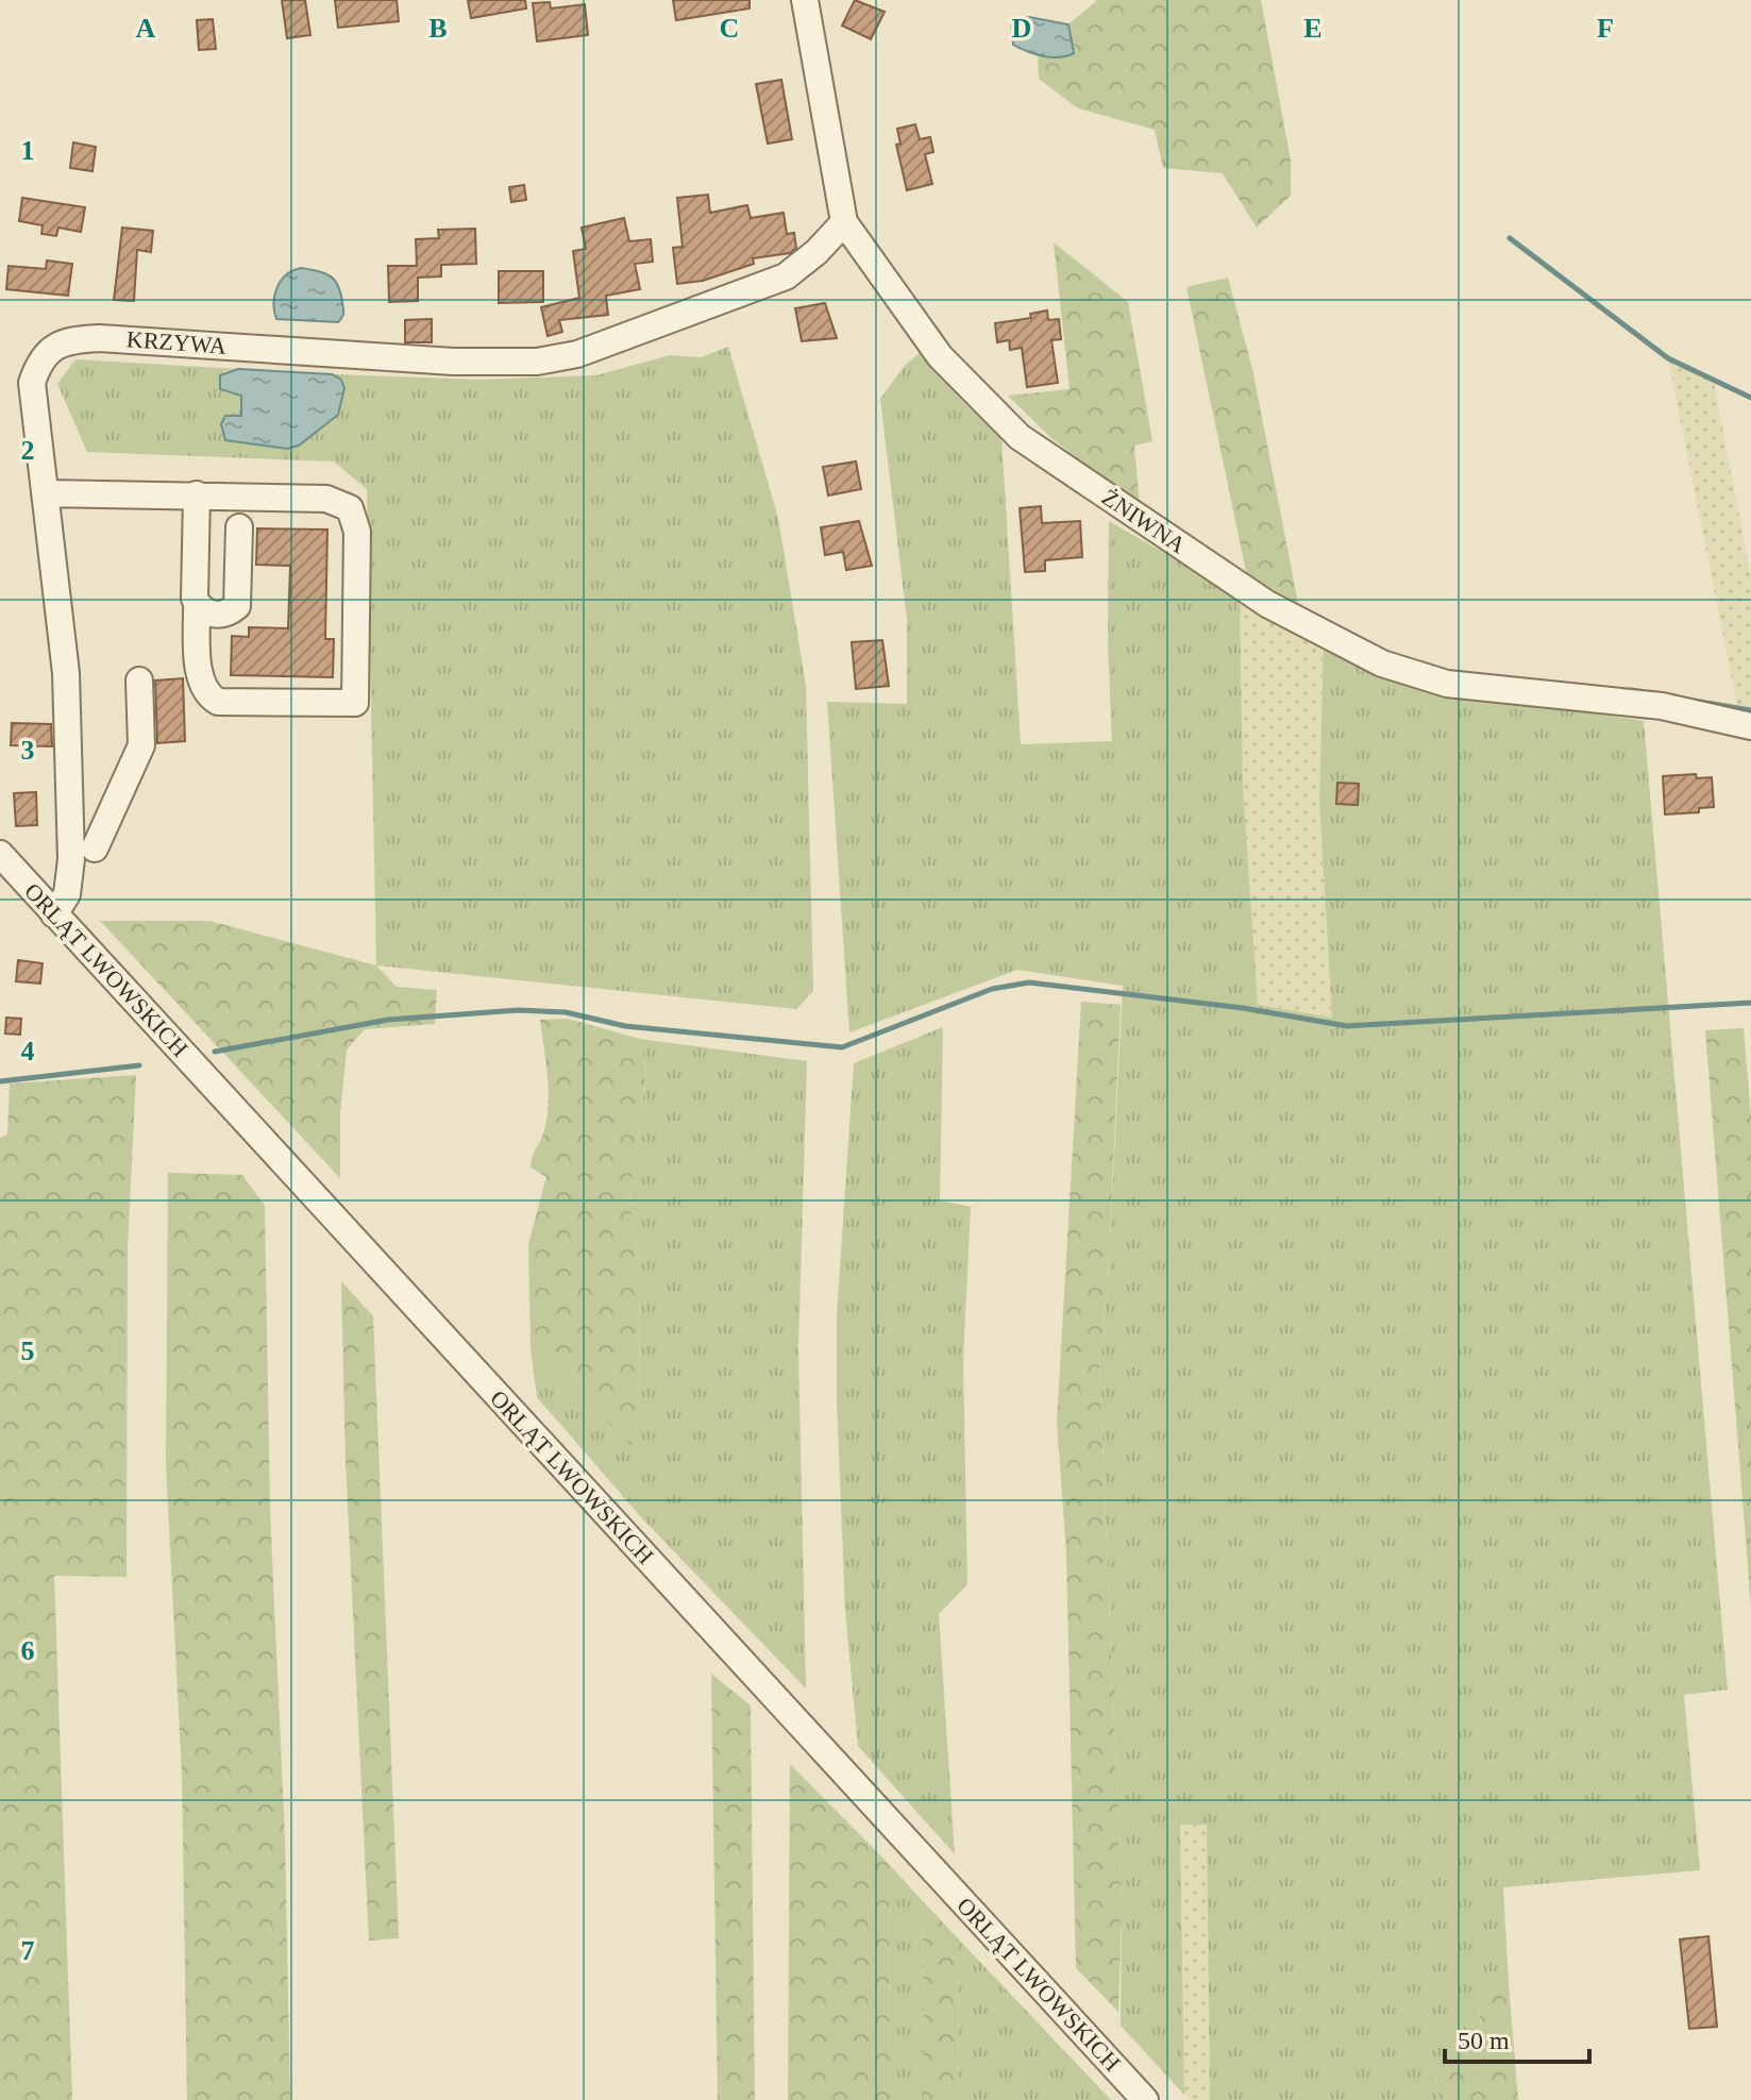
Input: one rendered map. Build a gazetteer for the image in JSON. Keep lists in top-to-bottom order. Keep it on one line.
{"streets":{"street":["KRZYWA","ŻNIWNA","ORLĄT LWOWSKICH"]},"crossings":[["KRZYWA","ŻNIWNA"],["KRZYWA","ORLĄT LWOWSKICH"]],"scale_bar":"50 m","grid":{"columns":["A","B","C","D","E","F"],"rows":["1","2","3","4","5","6","7"]}}
